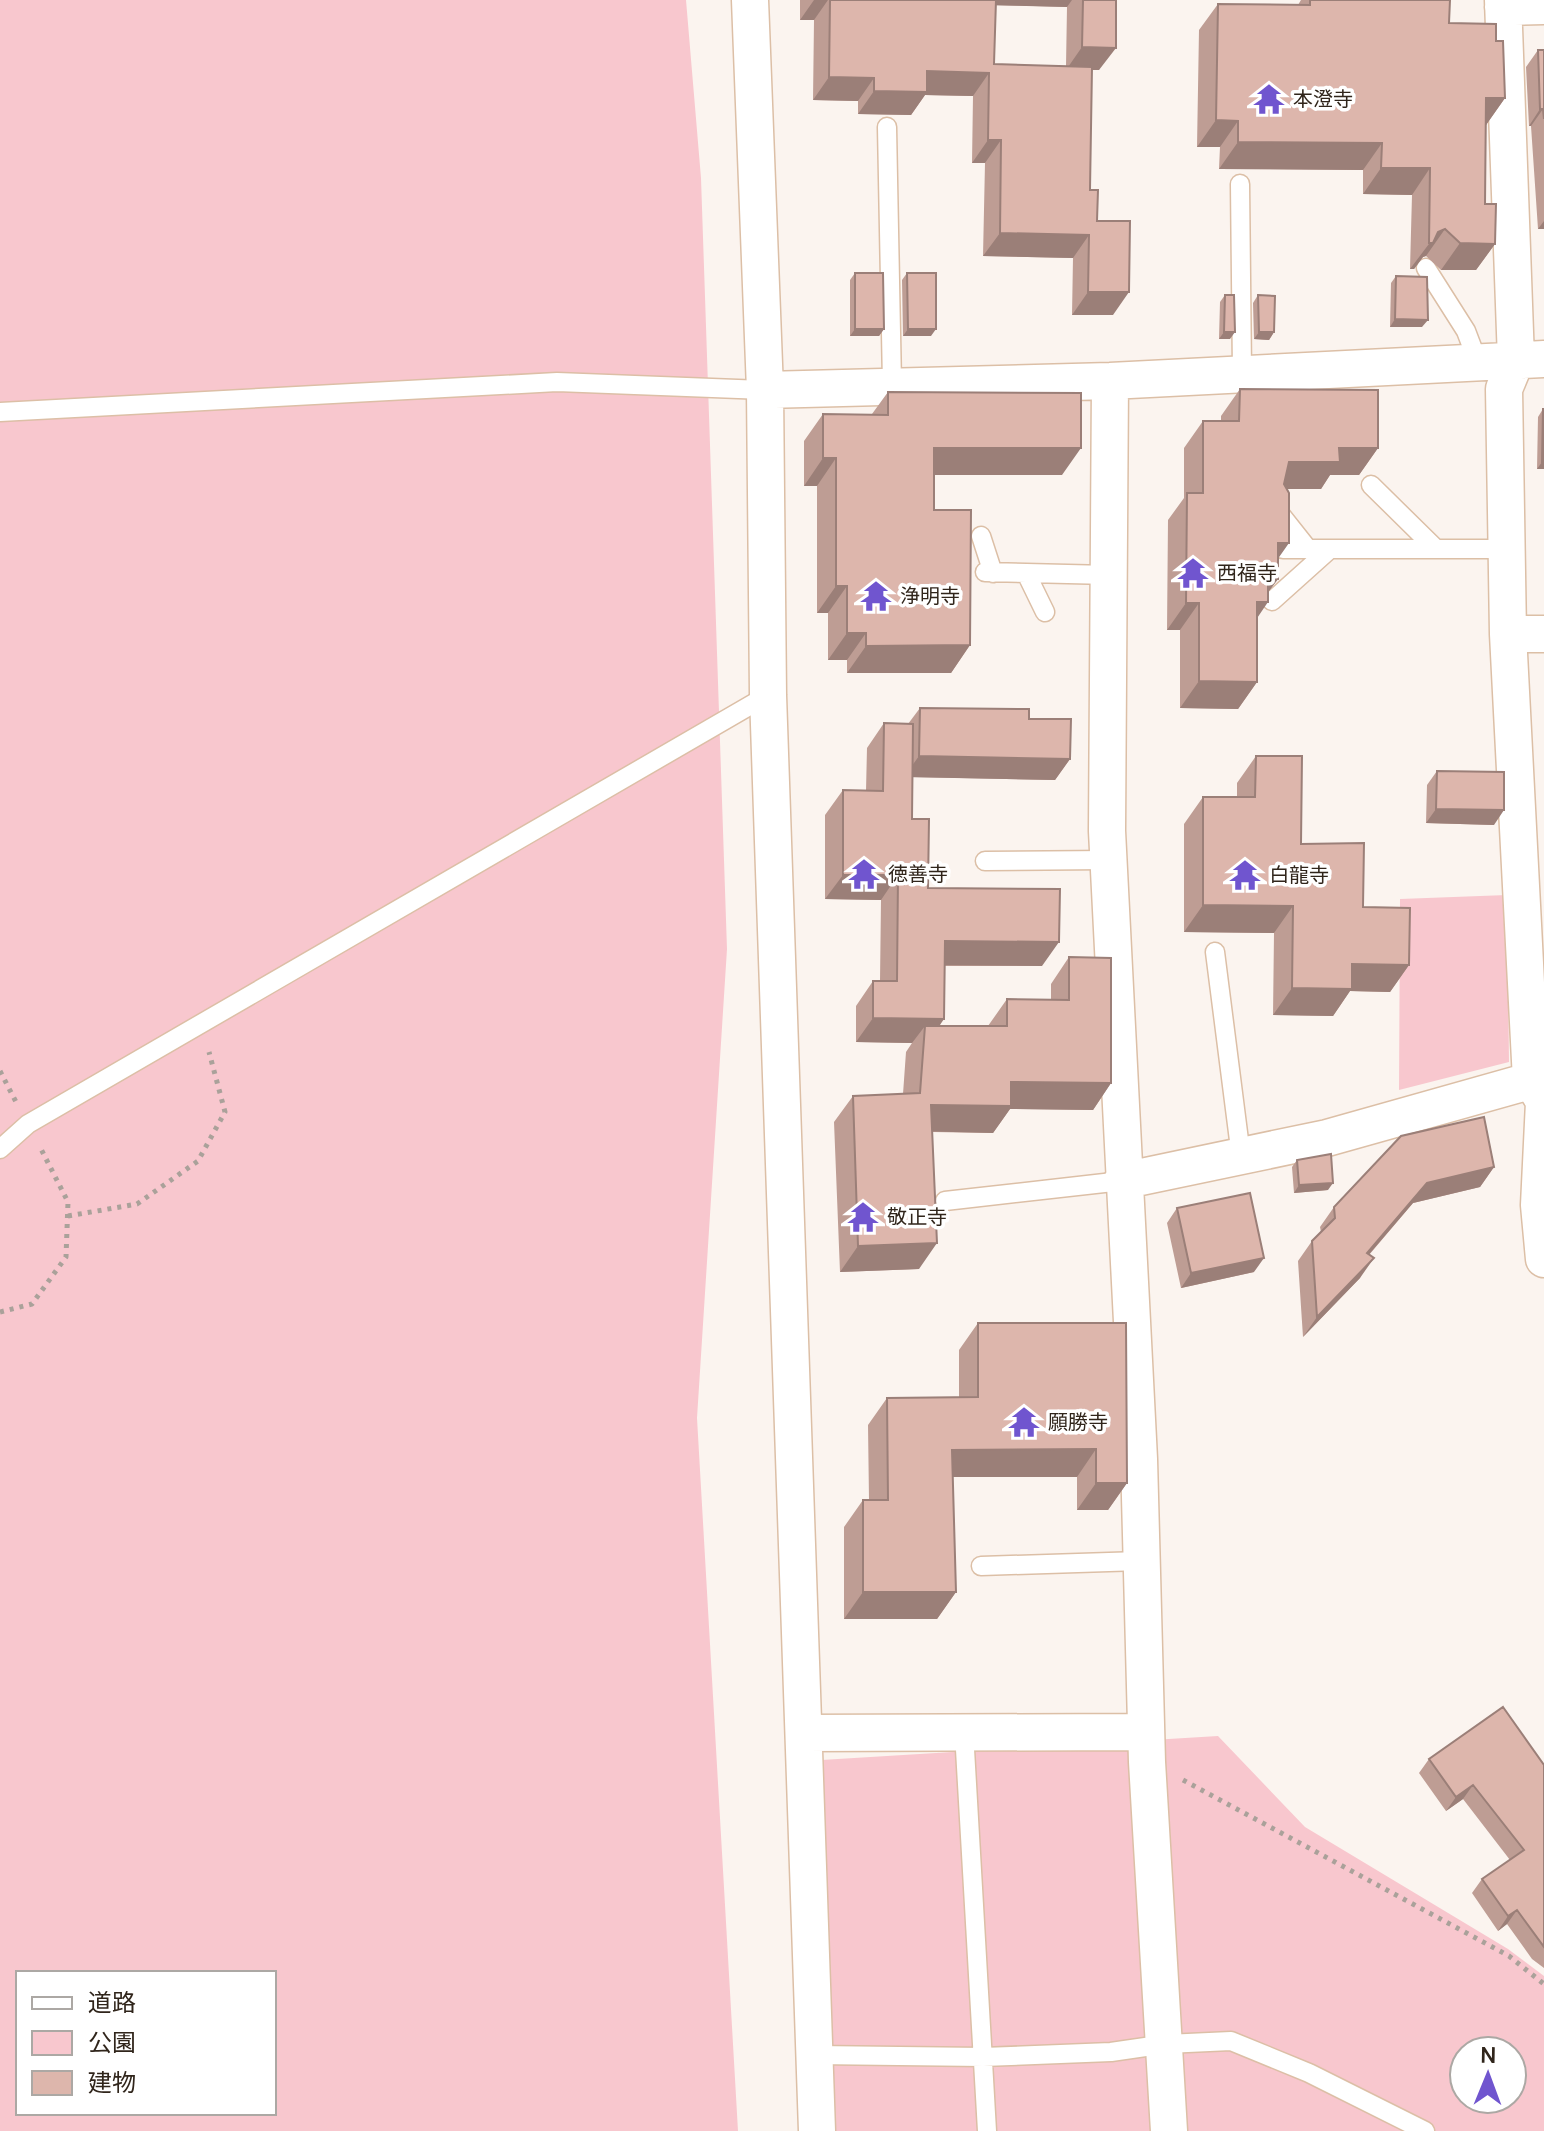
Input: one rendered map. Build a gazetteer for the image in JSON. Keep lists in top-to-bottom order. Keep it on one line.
{"places":{"temple":["本澄寺","西福寺","浄明寺","徳善寺","白龍寺","敬正寺","願勝寺"]},"legend":["道路","公園","建物"],"north":"top"}
